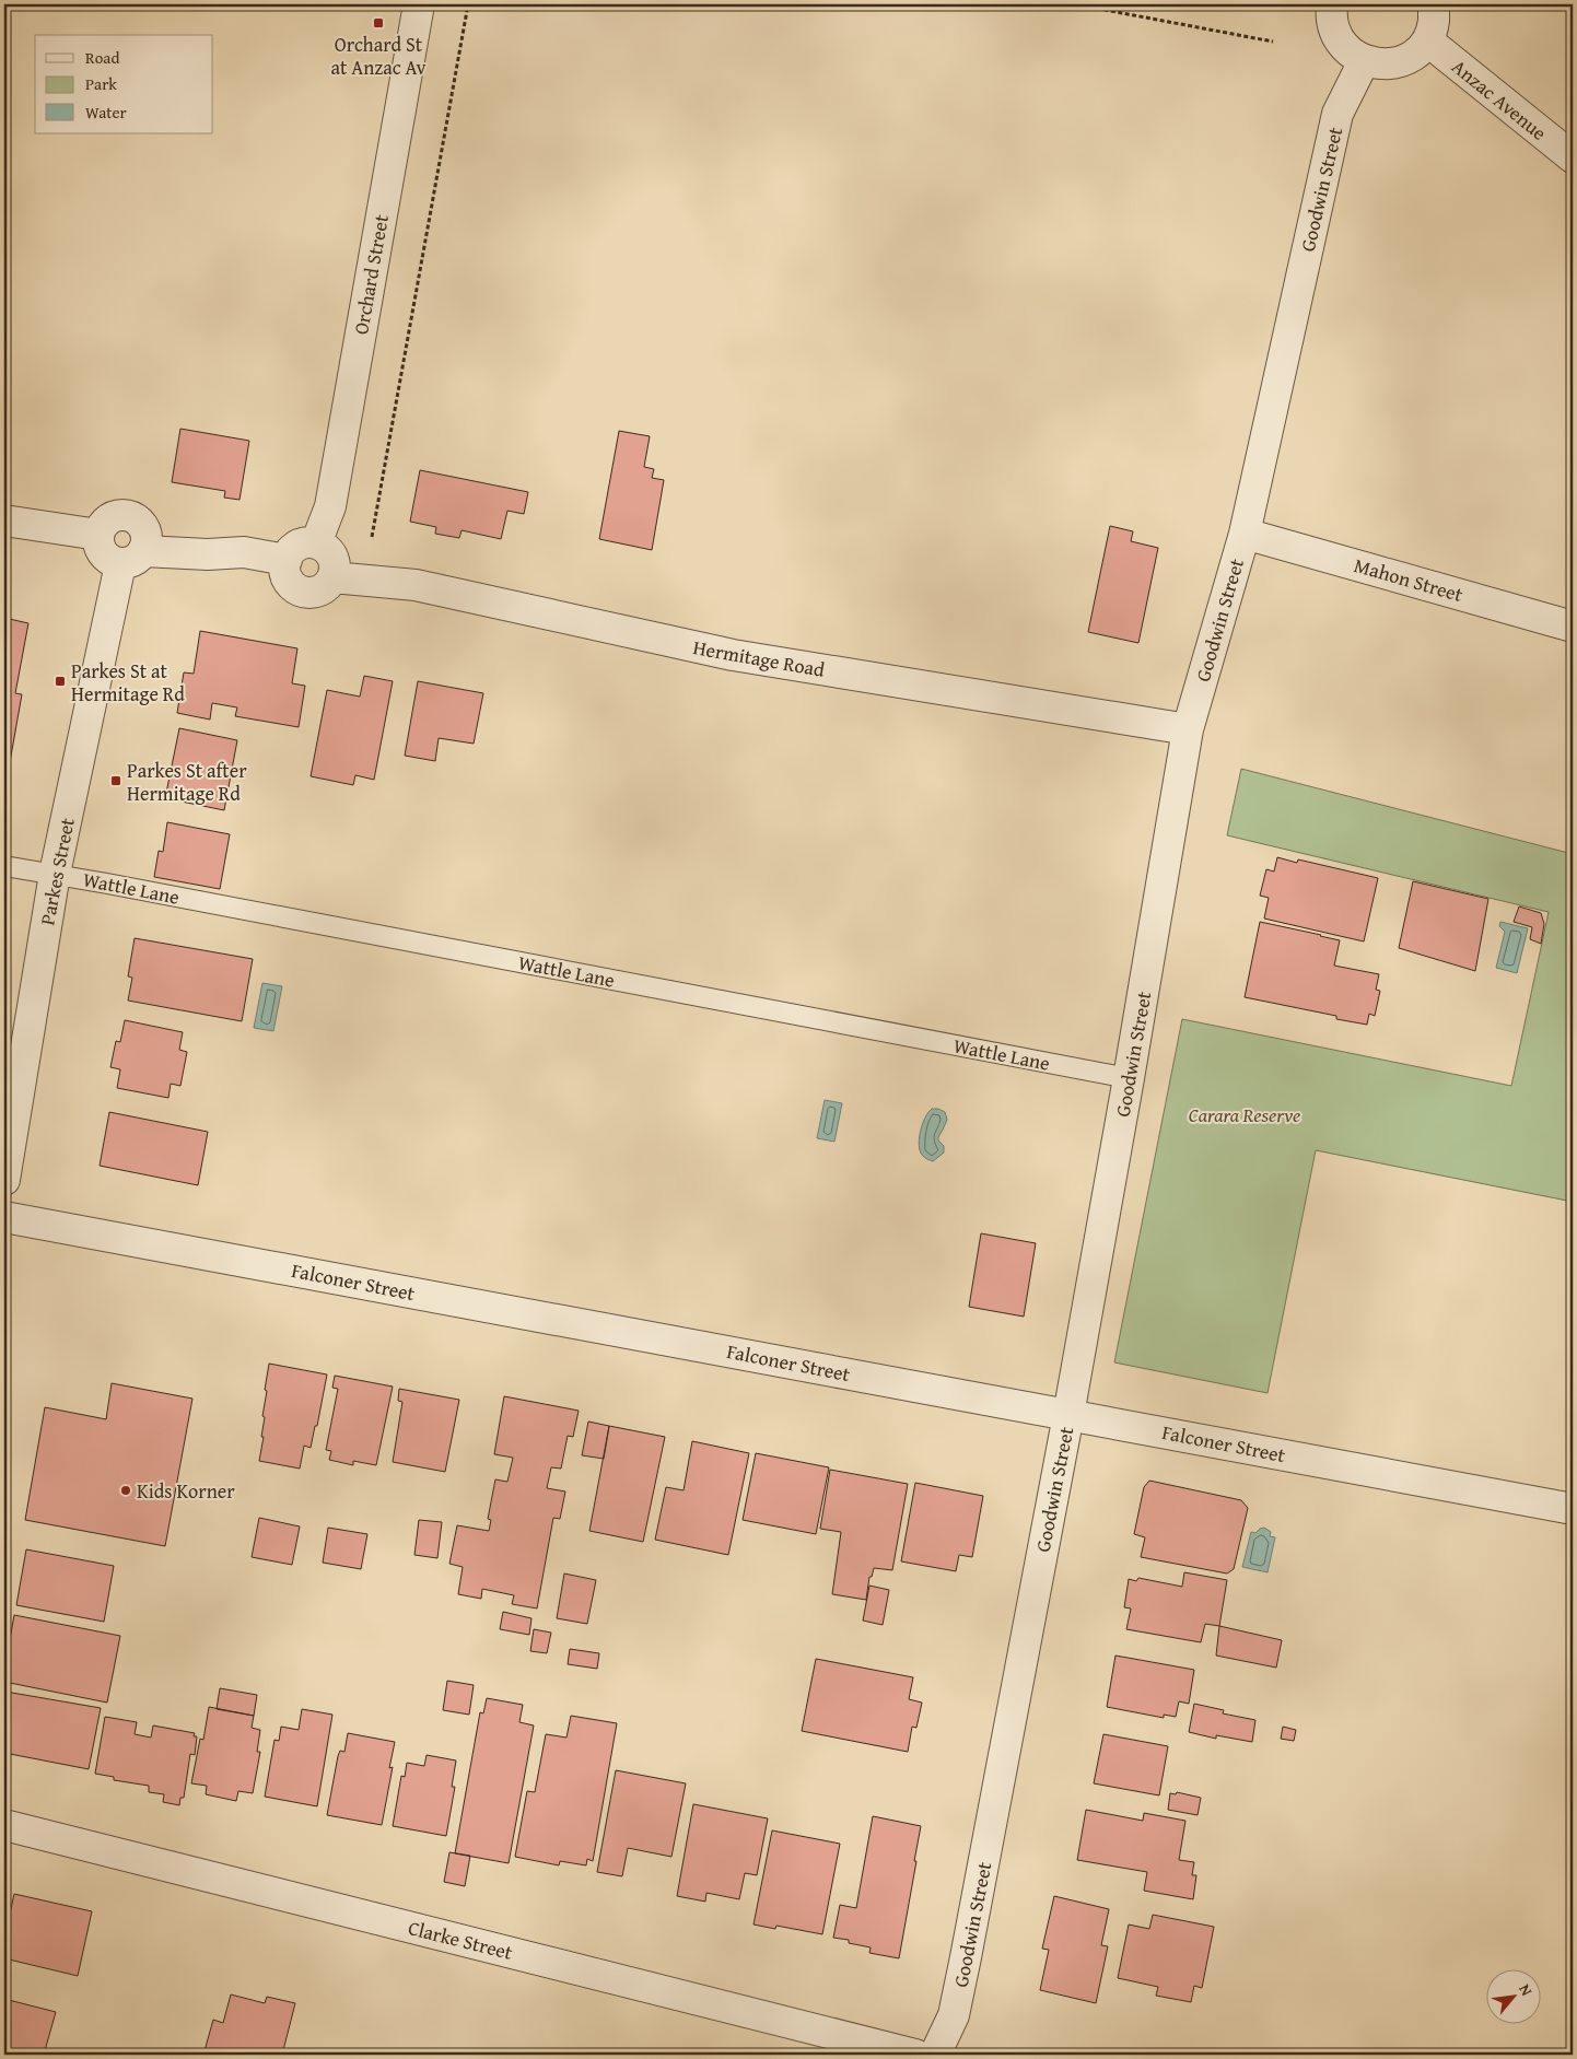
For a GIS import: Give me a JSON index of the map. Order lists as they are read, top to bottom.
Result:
{
  "streets": {
    "street": [
      "Anzac Avenue",
      "Goodwin Street",
      "Orchard Street",
      "Mahon Street",
      "Hermitage Road",
      "Parkes Street",
      "Falconer Street",
      "Clarke Street"
    ],
    "lane": ["Wattle Lane"]
  },
  "crossings": [
    ["Goodwin Street", "Mahon Street"],
    ["Goodwin Street", "Hermitage Road"],
    ["Goodwin Street", "Wattle Lane"],
    ["Goodwin Street", "Falconer Street"],
    ["Orchard Street", "Hermitage Road"],
    ["Parkes Street", "Wattle Lane"]
  ],
  "parks": ["Carara Reserve"],
  "places": {
    "transit": ["Orchard St at Anzac Av", "Parkes St at Hermitage Rd", "Parkes St after Hermitage Rd"],
    "other": ["Kids Korner"]
  },
  "legend": ["Road", "Park", "Water"],
  "north": "top right"
}
